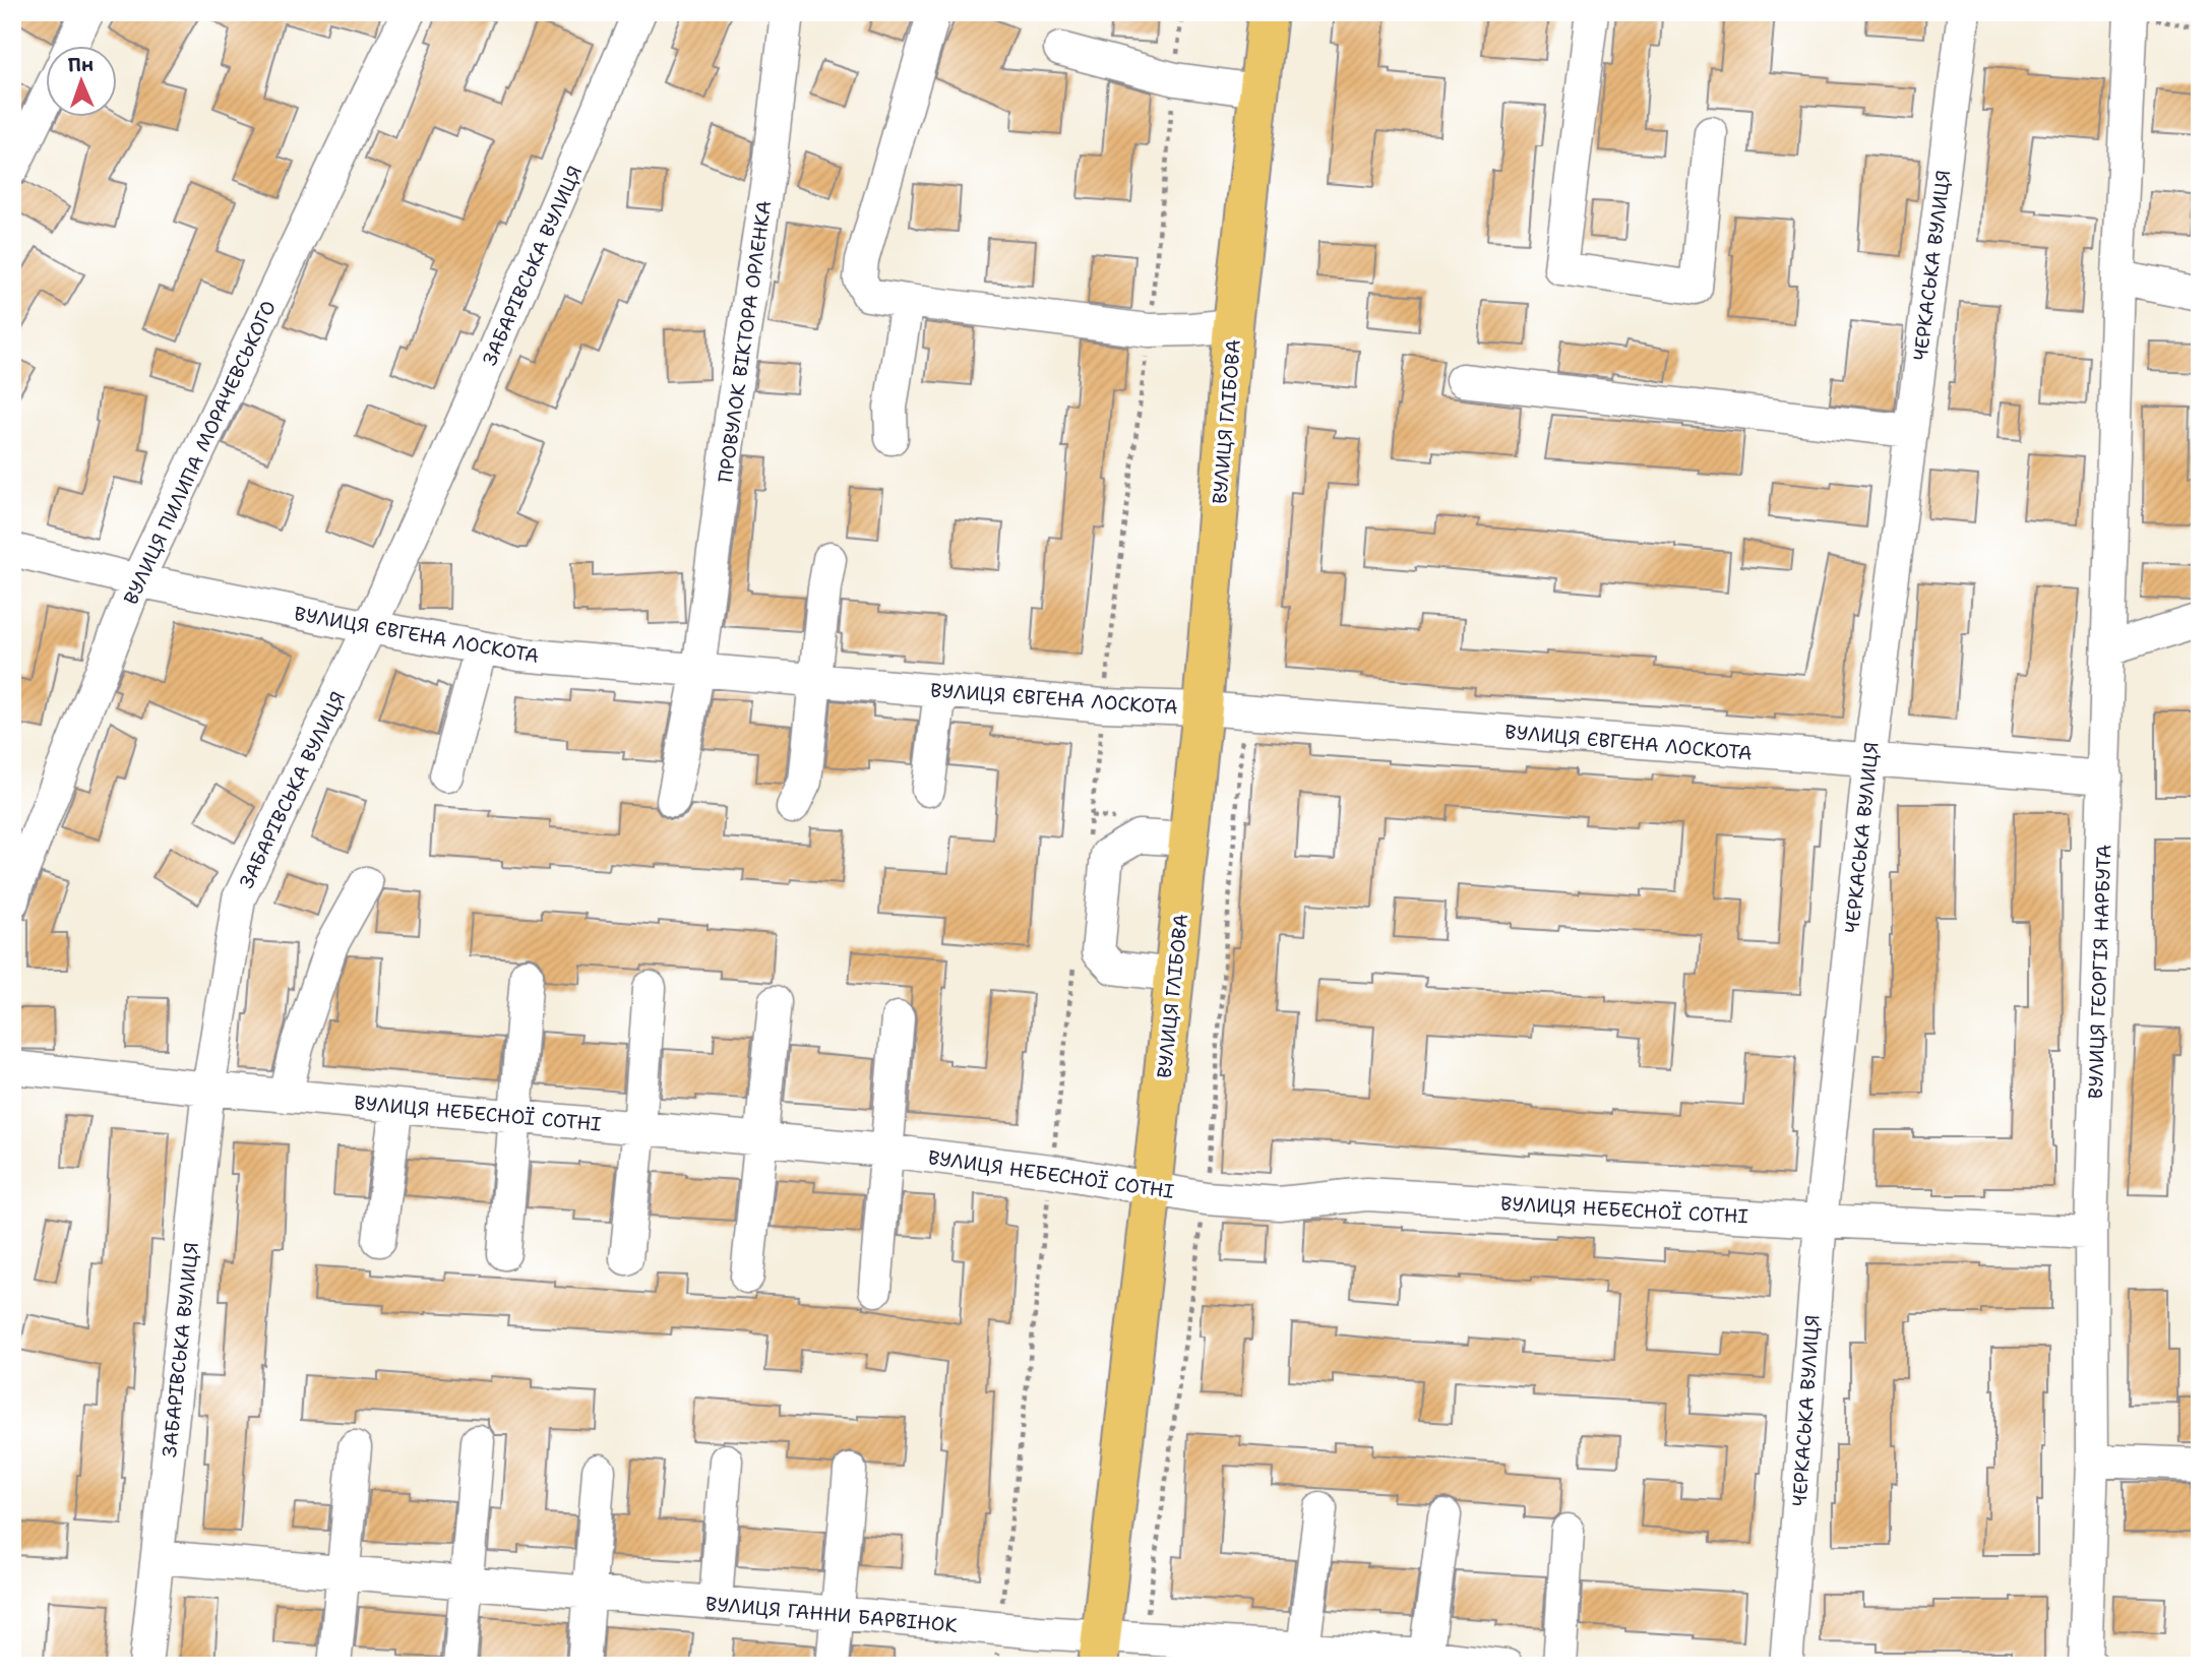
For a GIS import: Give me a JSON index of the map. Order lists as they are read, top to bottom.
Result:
{
  "streets": {
    "main road": ["ВУЛИЦЯ ГЛІБОВА"],
    "street": [
      "ЗАБАРІВСЬКА ВУЛИЦЯ",
      "ЧЕРКАСЬКА ВУЛИЦЯ",
      "ПРОВУЛОК ВІКТОРА ОРЛЕНКА",
      "ВУЛИЦЯ ПИЛИПА МОРАЧЕВСЬКОГО",
      "ВУЛИЦЯ ЄВГЕНА ЛОСКОТА",
      "ВУЛИЦЯ ГЕОРГІЯ НАРБУТА",
      "ВУЛИЦЯ НЕБЕСНОЇ СОТНІ",
      "ВУЛИЦЯ ГАННИ БАРВІНОК"
    ]
  },
  "crossings": [
    ["ЗАБАРІВСЬКА ВУЛИЦЯ", "ВУЛИЦЯ ЄВГЕНА ЛОСКОТА"],
    ["ЗАБАРІВСЬКА ВУЛИЦЯ", "ВУЛИЦЯ НЕБЕСНОЇ СОТНІ"],
    ["ЗАБАРІВСЬКА ВУЛИЦЯ", "ВУЛИЦЯ ГАННИ БАРВІНОК"],
    ["ЧЕРКАСЬКА ВУЛИЦЯ", "ВУЛИЦЯ ЄВГЕНА ЛОСКОТА"],
    ["ЧЕРКАСЬКА ВУЛИЦЯ", "ВУЛИЦЯ НЕБЕСНОЇ СОТНІ"],
    ["ПРОВУЛОК ВІКТОРА ОРЛЕНКА", "ВУЛИЦЯ ЄВГЕНА ЛОСКОТА"],
    ["ВУЛИЦЯ ГЛІБОВА", "ВУЛИЦЯ ЄВГЕНА ЛОСКОТА"],
    ["ВУЛИЦЯ ГЛІБОВА", "ВУЛИЦЯ НЕБЕСНОЇ СОТНІ"],
    ["ВУЛИЦЯ ГЛІБОВА", "ВУЛИЦЯ ГАННИ БАРВІНОК"],
    ["ВУЛИЦЯ ПИЛИПА МОРАЧЕВСЬКОГО", "ВУЛИЦЯ ЄВГЕНА ЛОСКОТА"],
    ["ВУЛИЦЯ ЄВГЕНА ЛОСКОТА", "ВУЛИЦЯ ГЕОРГІЯ НАРБУТА"],
    ["ВУЛИЦЯ ГЕОРГІЯ НАРБУТА", "ВУЛИЦЯ НЕБЕСНОЇ СОТНІ"]
  ],
  "north": "top"
}
